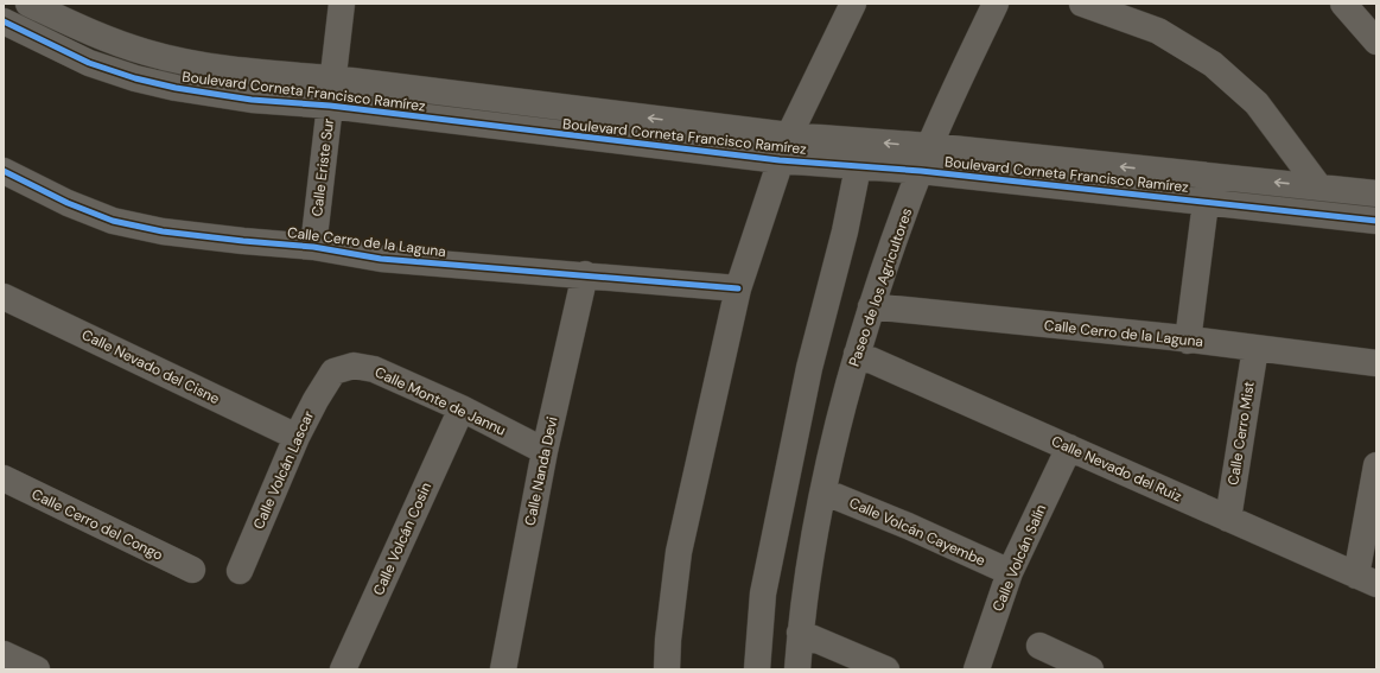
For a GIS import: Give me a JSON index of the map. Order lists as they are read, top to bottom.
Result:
{
  "streets": {
    "street": [
      "Boulevard Corneta Francisco Ramírez",
      "Calle Eriste Sur",
      "Calle Cerro de la Laguna",
      "Paseo de los Agricultores",
      "Calle Nevado del Cisne",
      "Calle Monte de Jannu",
      "Calle Cerro Mist",
      "Calle Nevado del Ruiz",
      "Calle Volcán Lascar",
      "Calle Nanda Devi",
      "Calle Cerro del Congo",
      "Calle Volcán Cayembe",
      "Calle Volcán Cosin",
      "Calle Volcán Salín"
    ]
  },
  "crossings": [
    ["Boulevard Corneta Francisco Ramírez", "Calle Eriste Sur"],
    ["Boulevard Corneta Francisco Ramírez", "Paseo de los Agricultores"],
    ["Calle Eriste Sur", "Calle Cerro de la Laguna"],
    ["Calle Cerro de la Laguna", "Paseo de los Agricultores"],
    ["Calle Cerro de la Laguna", "Calle Cerro Mist"],
    ["Calle Cerro de la Laguna", "Calle Nanda Devi"],
    ["Paseo de los Agricultores", "Calle Nevado del Ruiz"],
    ["Paseo de los Agricultores", "Calle Volcán Cayembe"],
    ["Calle Nevado del Cisne", "Calle Volcán Lascar"],
    ["Calle Monte de Jannu", "Calle Volcán Lascar"],
    ["Calle Monte de Jannu", "Calle Nanda Devi"],
    ["Calle Monte de Jannu", "Calle Volcán Cosin"],
    ["Calle Cerro Mist", "Calle Nevado del Ruiz"],
    ["Calle Nevado del Ruiz", "Calle Volcán Salín"],
    ["Calle Volcán Cayembe", "Calle Volcán Salín"]
  ]
}
